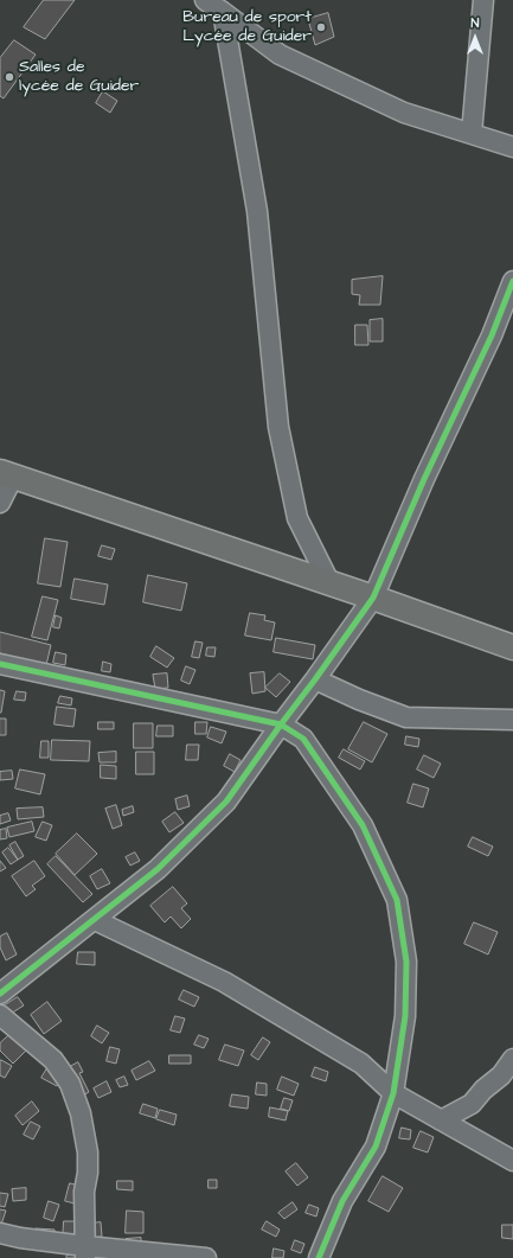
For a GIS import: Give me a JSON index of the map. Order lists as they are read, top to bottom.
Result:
{
  "places": ["Bureau de sport Lycée de Guider", "Salles de lycée de Guider"],
  "north": "top"
}
